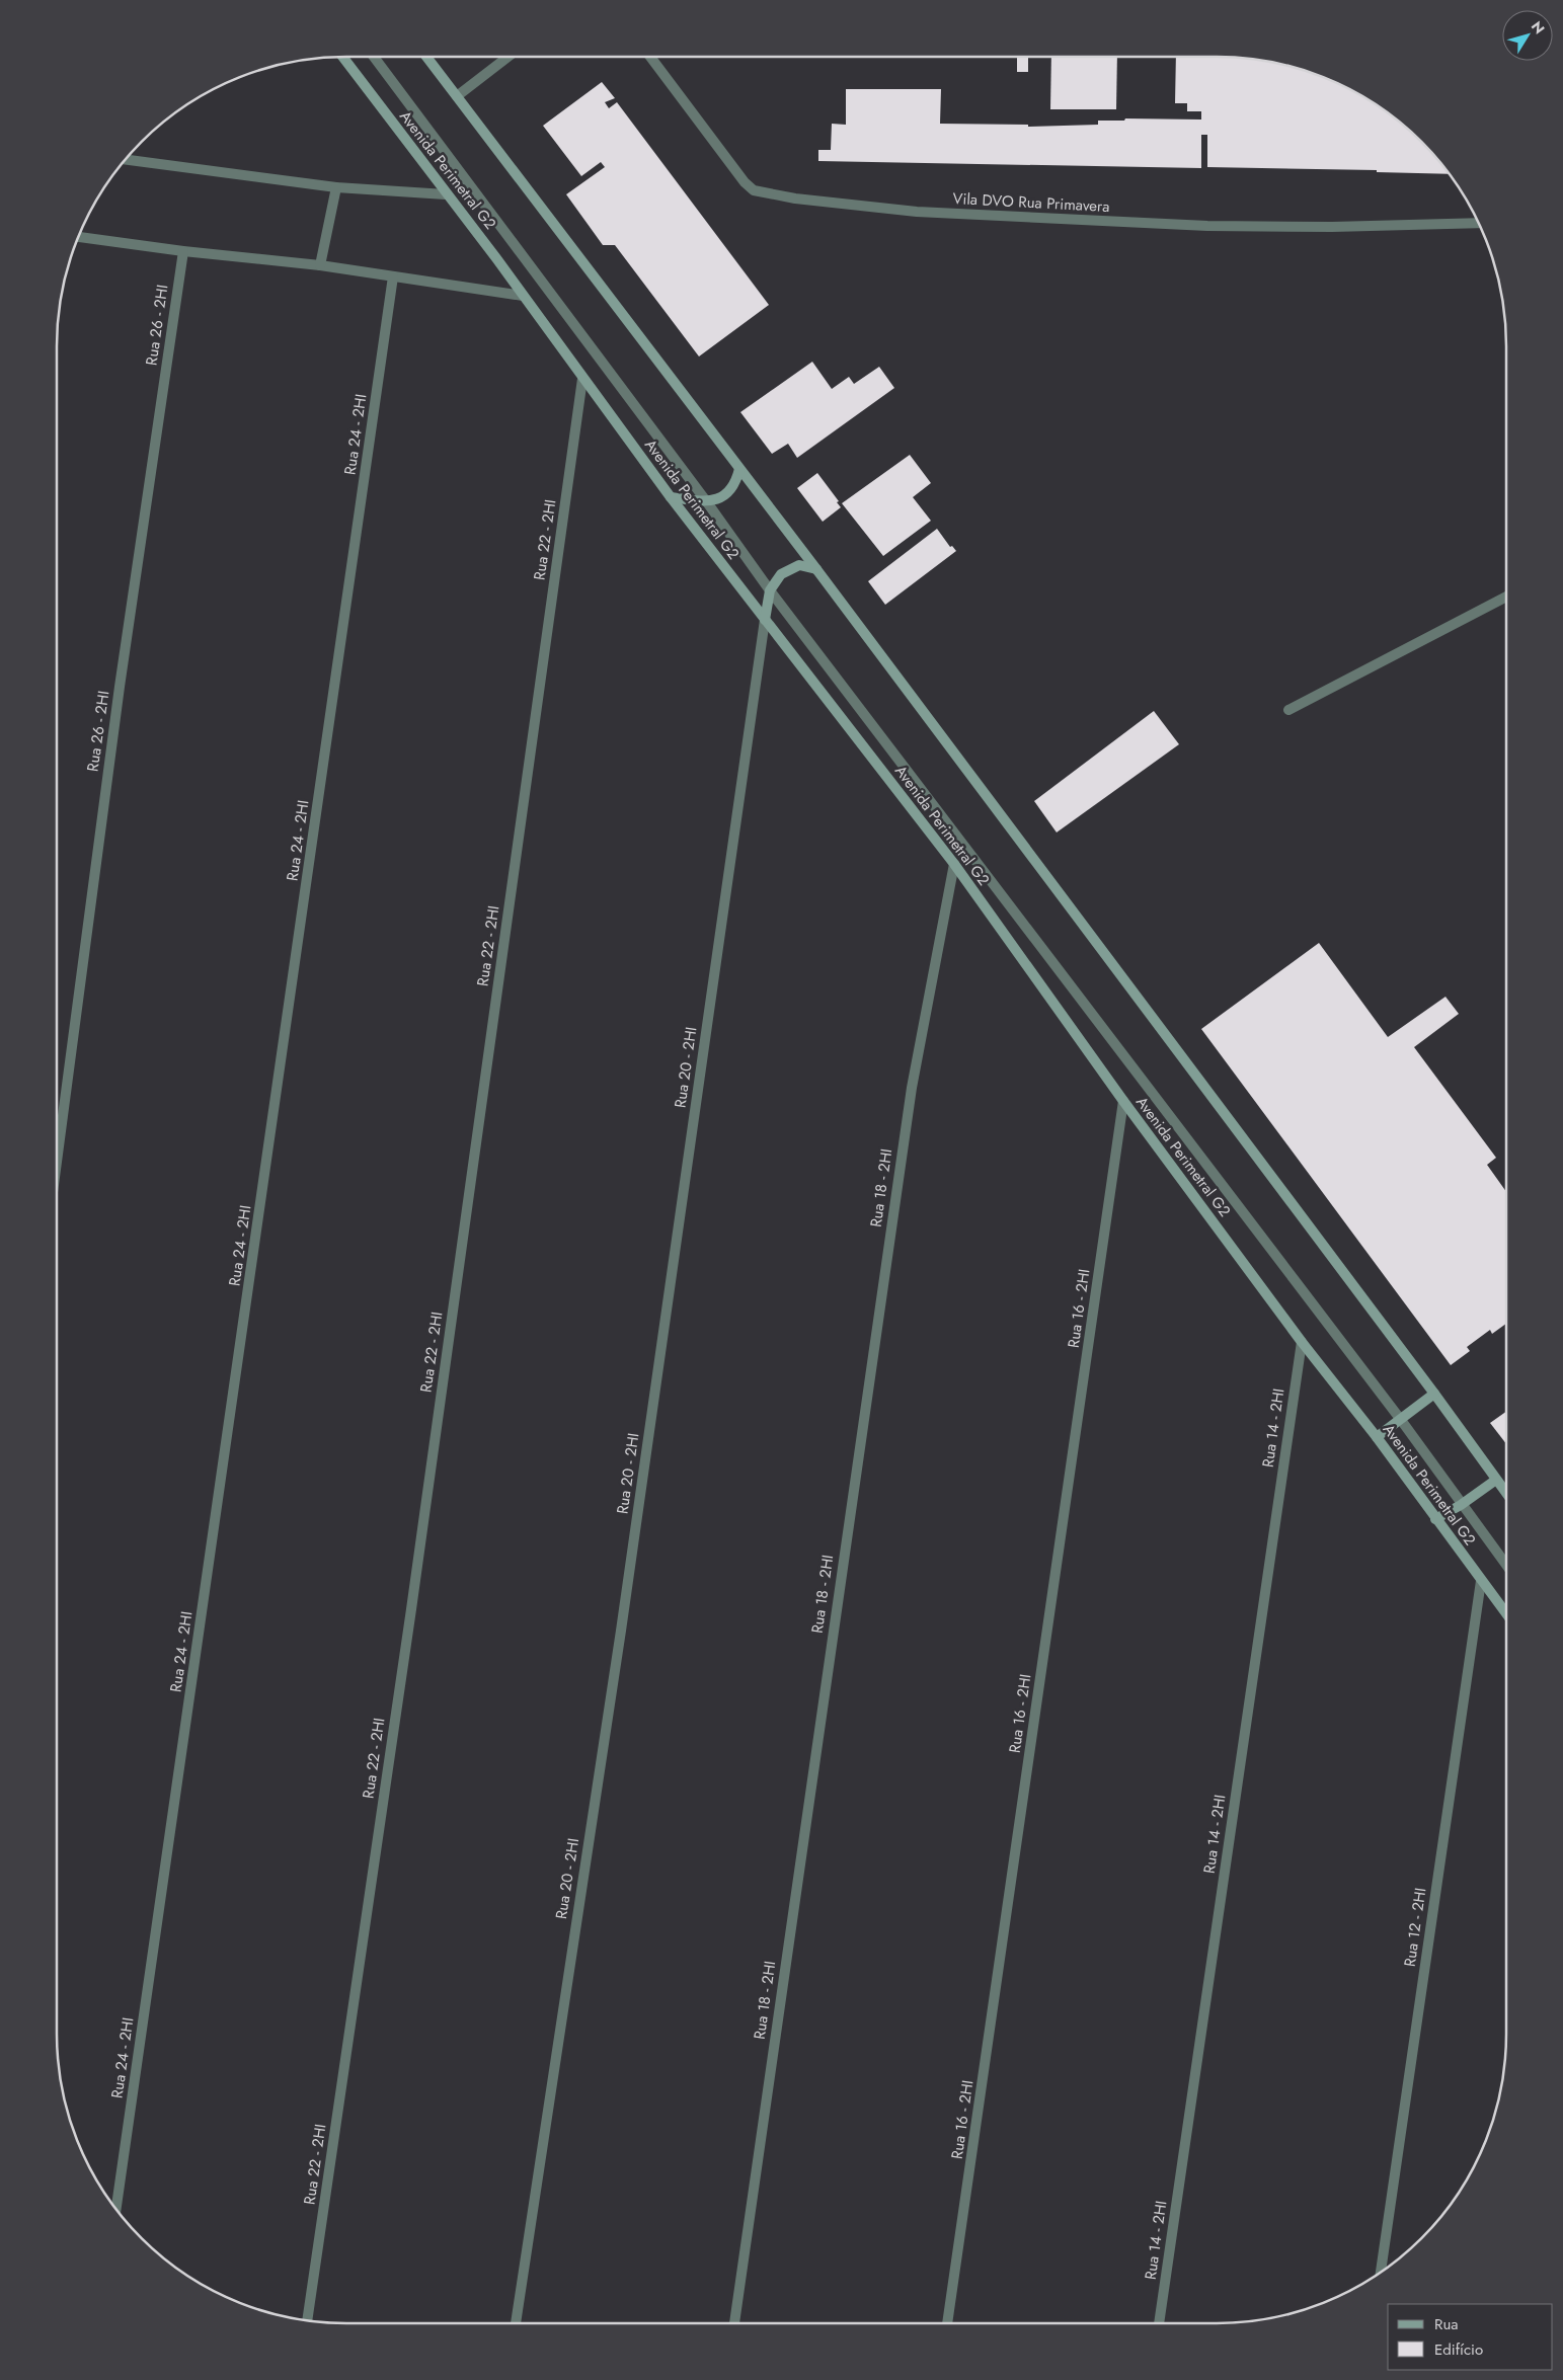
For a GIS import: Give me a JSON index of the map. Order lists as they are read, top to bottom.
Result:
{
  "streets": {
    "street": [
      "Avenida Perimetral G2",
      "Vila DVO Rua Primavera",
      "Rua 26 - 2HI",
      "Rua 24 - 2HI",
      "Rua 22 - 2HI",
      "Rua 20 - 2HI",
      "Rua 18 - 2HI",
      "Rua 16 - 2HI",
      "Rua 14 - 2HI",
      "Rua 12 - 2HI"
    ]
  },
  "crossings": [
    ["Avenida Perimetral G2", "Rua 22 - 2HI"],
    ["Avenida Perimetral G2", "Rua 20 - 2HI"],
    ["Avenida Perimetral G2", "Rua 18 - 2HI"],
    ["Avenida Perimetral G2", "Rua 16 - 2HI"],
    ["Avenida Perimetral G2", "Rua 14 - 2HI"],
    ["Avenida Perimetral G2", "Rua 12 - 2HI"]
  ],
  "legend": ["Rua", "Edifício"],
  "north": "top right"
}
